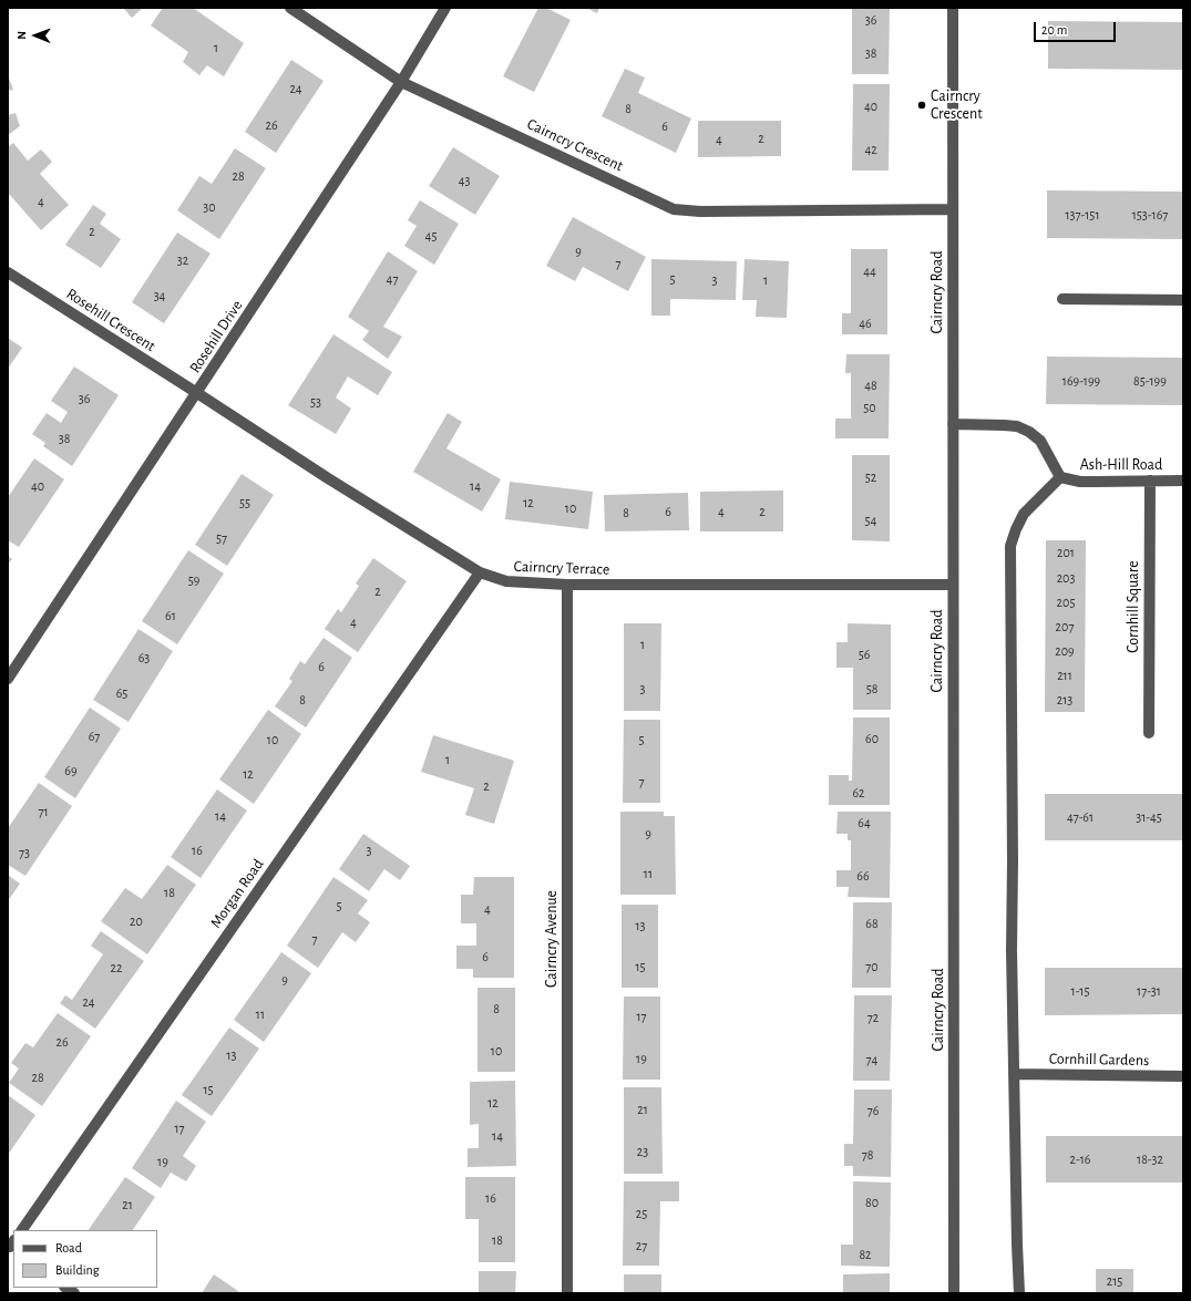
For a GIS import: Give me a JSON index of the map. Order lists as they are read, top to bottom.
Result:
{
  "streets": {
    "street": [
      "Cairncry Crescent",
      "Cairncry Road",
      "Rosehill Crescent",
      "Rosehill Drive",
      "Ash-Hill Road",
      "Cairncry Terrace",
      "Cornhill Square",
      "Morgan Road",
      "Cairncry Avenue",
      "Cornhill Gardens"
    ]
  },
  "crossings": [
    ["Cairncry Crescent", "Cairncry Road"],
    ["Cairncry Crescent", "Rosehill Drive"],
    ["Cairncry Road", "Ash-Hill Road"],
    ["Cairncry Road", "Cairncry Terrace"],
    ["Rosehill Crescent", "Rosehill Drive"],
    ["Rosehill Crescent", "Cairncry Terrace"],
    ["Rosehill Drive", "Cairncry Terrace"],
    ["Ash-Hill Road", "Cornhill Square"],
    ["Cairncry Terrace", "Morgan Road"],
    ["Cairncry Terrace", "Cairncry Avenue"]
  ],
  "places": ["Cairncry Crescent"],
  "house_numbers": [
    "36",
    "1",
    "38",
    "24",
    "40",
    "8",
    "26",
    "6",
    "2",
    "4",
    "42",
    "28",
    "43",
    "4",
    "30",
    "137-151",
    "153-167",
    "2",
    "45",
    "9",
    "32",
    "7",
    "44",
    "47",
    "5",
    "3",
    "1",
    "34",
    "46",
    "169-199",
    "85-199",
    "48",
    "36",
    "53",
    "50",
    "38",
    "52",
    "40",
    "14",
    "55",
    "12",
    "10",
    "6",
    "4",
    "2",
    "8",
    "54",
    "57",
    "201",
    "203",
    "59",
    "2",
    "205",
    "61",
    "4",
    "207",
    "1",
    "209",
    "56",
    "63",
    "6",
    "211",
    "3",
    "58",
    "65",
    "8",
    "213",
    "67",
    "60",
    "10",
    "5",
    "1",
    "69",
    "12",
    "7",
    "2",
    "62",
    "71",
    "14",
    "47-61",
    "31-45",
    "64",
    "9",
    "16",
    "3",
    "73",
    "11",
    "66",
    "18",
    "5",
    "4",
    "20",
    "68",
    "13",
    "7",
    "6",
    "15",
    "70",
    "22",
    "9",
    "1-15",
    "17-31",
    "24",
    "8",
    "11",
    "17",
    "72",
    "26",
    "10",
    "13",
    "19",
    "74",
    "28",
    "15",
    "12",
    "21",
    "76",
    "17",
    "14",
    "23",
    "78",
    "2-16",
    "18-32",
    "19",
    "16",
    "80",
    "21",
    "25",
    "18",
    "27",
    "82",
    "215"
  ],
  "legend": ["Road", "Building"],
  "scale_bar": "20 m",
  "north": "left"
}
